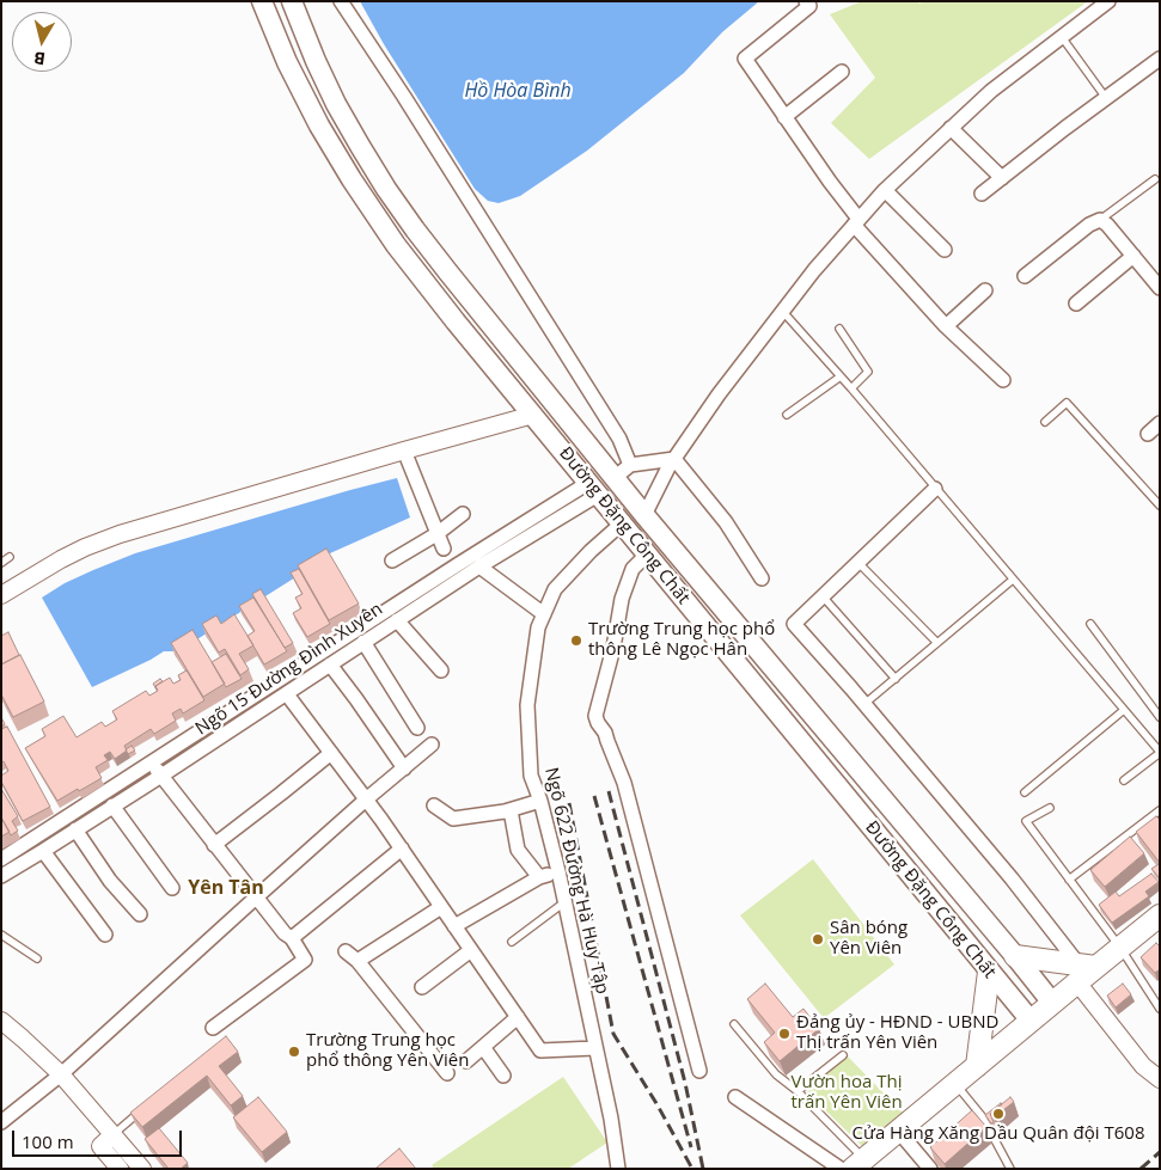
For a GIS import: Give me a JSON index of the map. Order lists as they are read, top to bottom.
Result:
{
  "streets": {
    "main road": ["Đường Đặng Công Chất"],
    "street": ["Ngõ 15 Đường Đình Xuyên", "Ngõ 622 Đường Hà Huy Tập"]
  },
  "crossings": [
    ["Đường Đặng Công Chất", "Ngõ 15 Đường Đình Xuyên"],
    ["Đường Đặng Công Chất", "Ngõ 622 Đường Hà Huy Tập"]
  ],
  "districts": ["Yên Tân"],
  "water": ["Hồ Hòa Bình"],
  "parks": ["Vườn hoa Thị trấn Yên Viên"],
  "places": [
    "Trường Trung học phổ thông Lê Ngọc Hân",
    "Sân bóng Yên Viên",
    "Đảng ủy - HĐND - UBND Thị trấn Yên Viên",
    "Trường Trung học phổ thông Yên Viên",
    "Cửa Hàng Xăng Dầu Quân đội T608"
  ],
  "scale_bar": "100 m",
  "north": "bottom"
}
